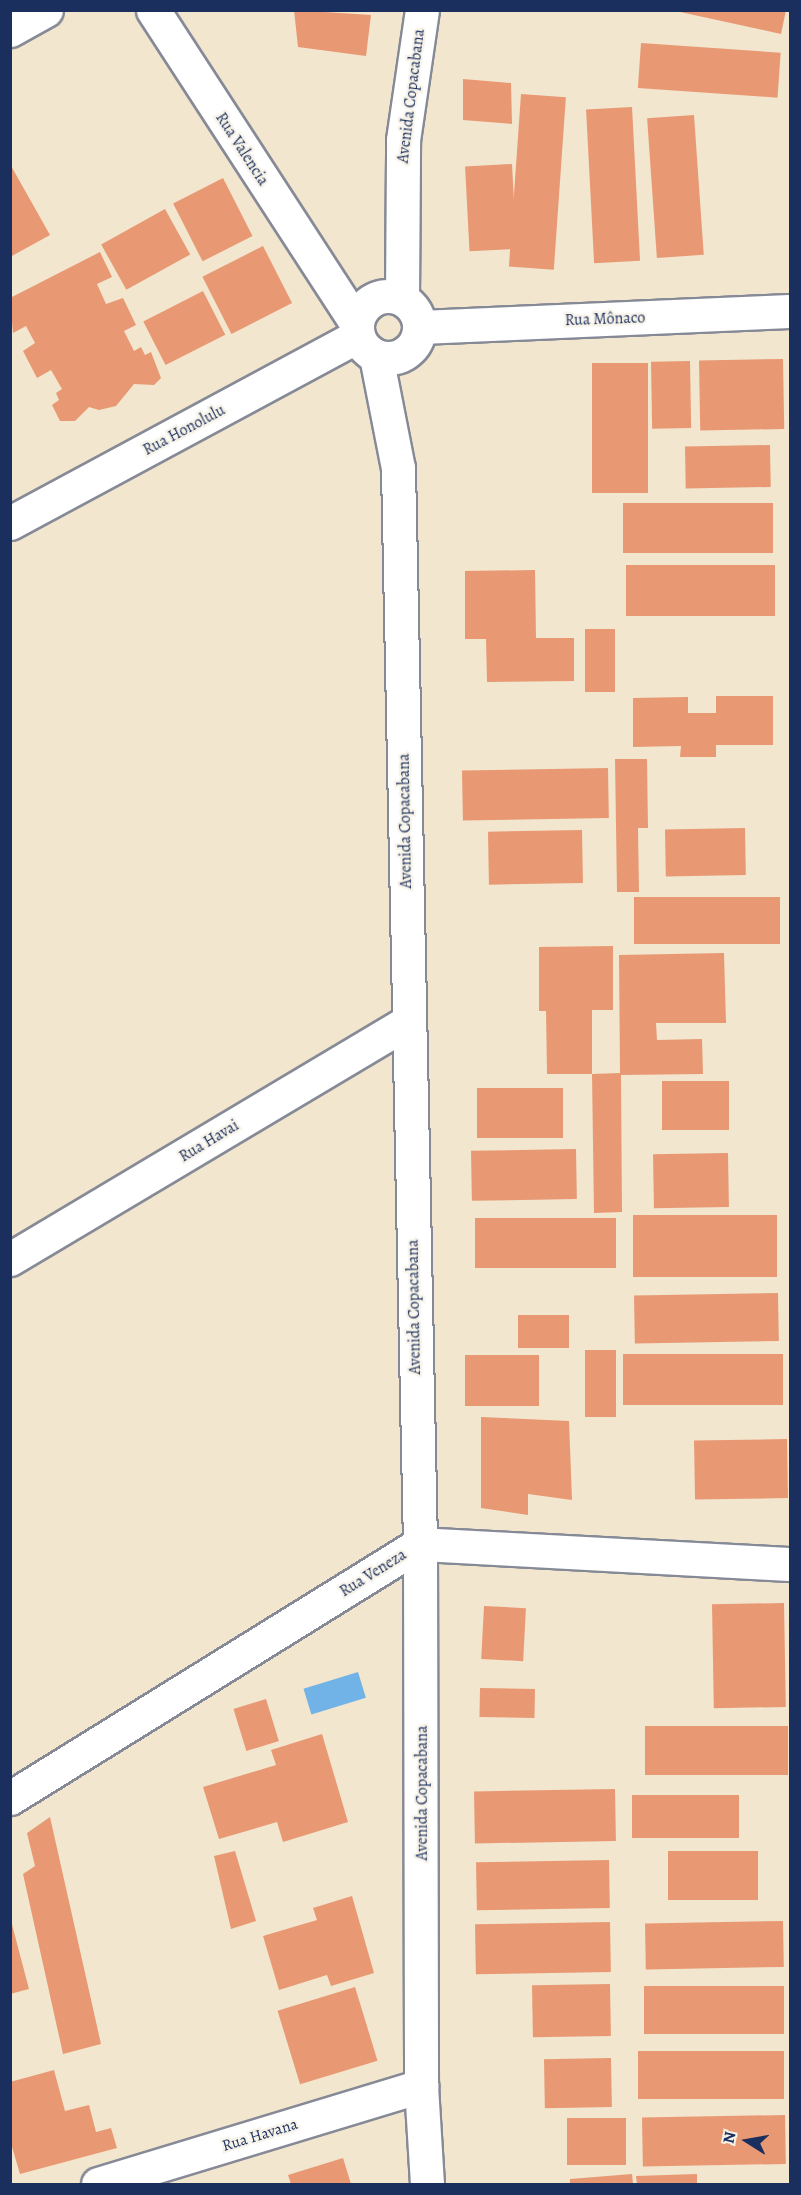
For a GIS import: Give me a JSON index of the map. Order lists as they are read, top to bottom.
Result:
{
  "streets": {
    "street": [
      "Avenida Copacabana",
      "Rua Valencia",
      "Rua Mônaco",
      "Rua Honolulu",
      "Rua Havai",
      "Rua Veneza",
      "Rua Havana"
    ]
  },
  "crossings": [
    ["Avenida Copacabana", "Rua Valencia"],
    ["Avenida Copacabana", "Rua Mônaco"],
    ["Avenida Copacabana", "Rua Honolulu"],
    ["Avenida Copacabana", "Rua Havai"],
    ["Avenida Copacabana", "Rua Veneza"],
    ["Avenida Copacabana", "Rua Havana"],
    ["Rua Valencia", "Rua Mônaco"],
    ["Rua Valencia", "Rua Honolulu"],
    ["Rua Mônaco", "Rua Honolulu"]
  ],
  "north": "left"
}
